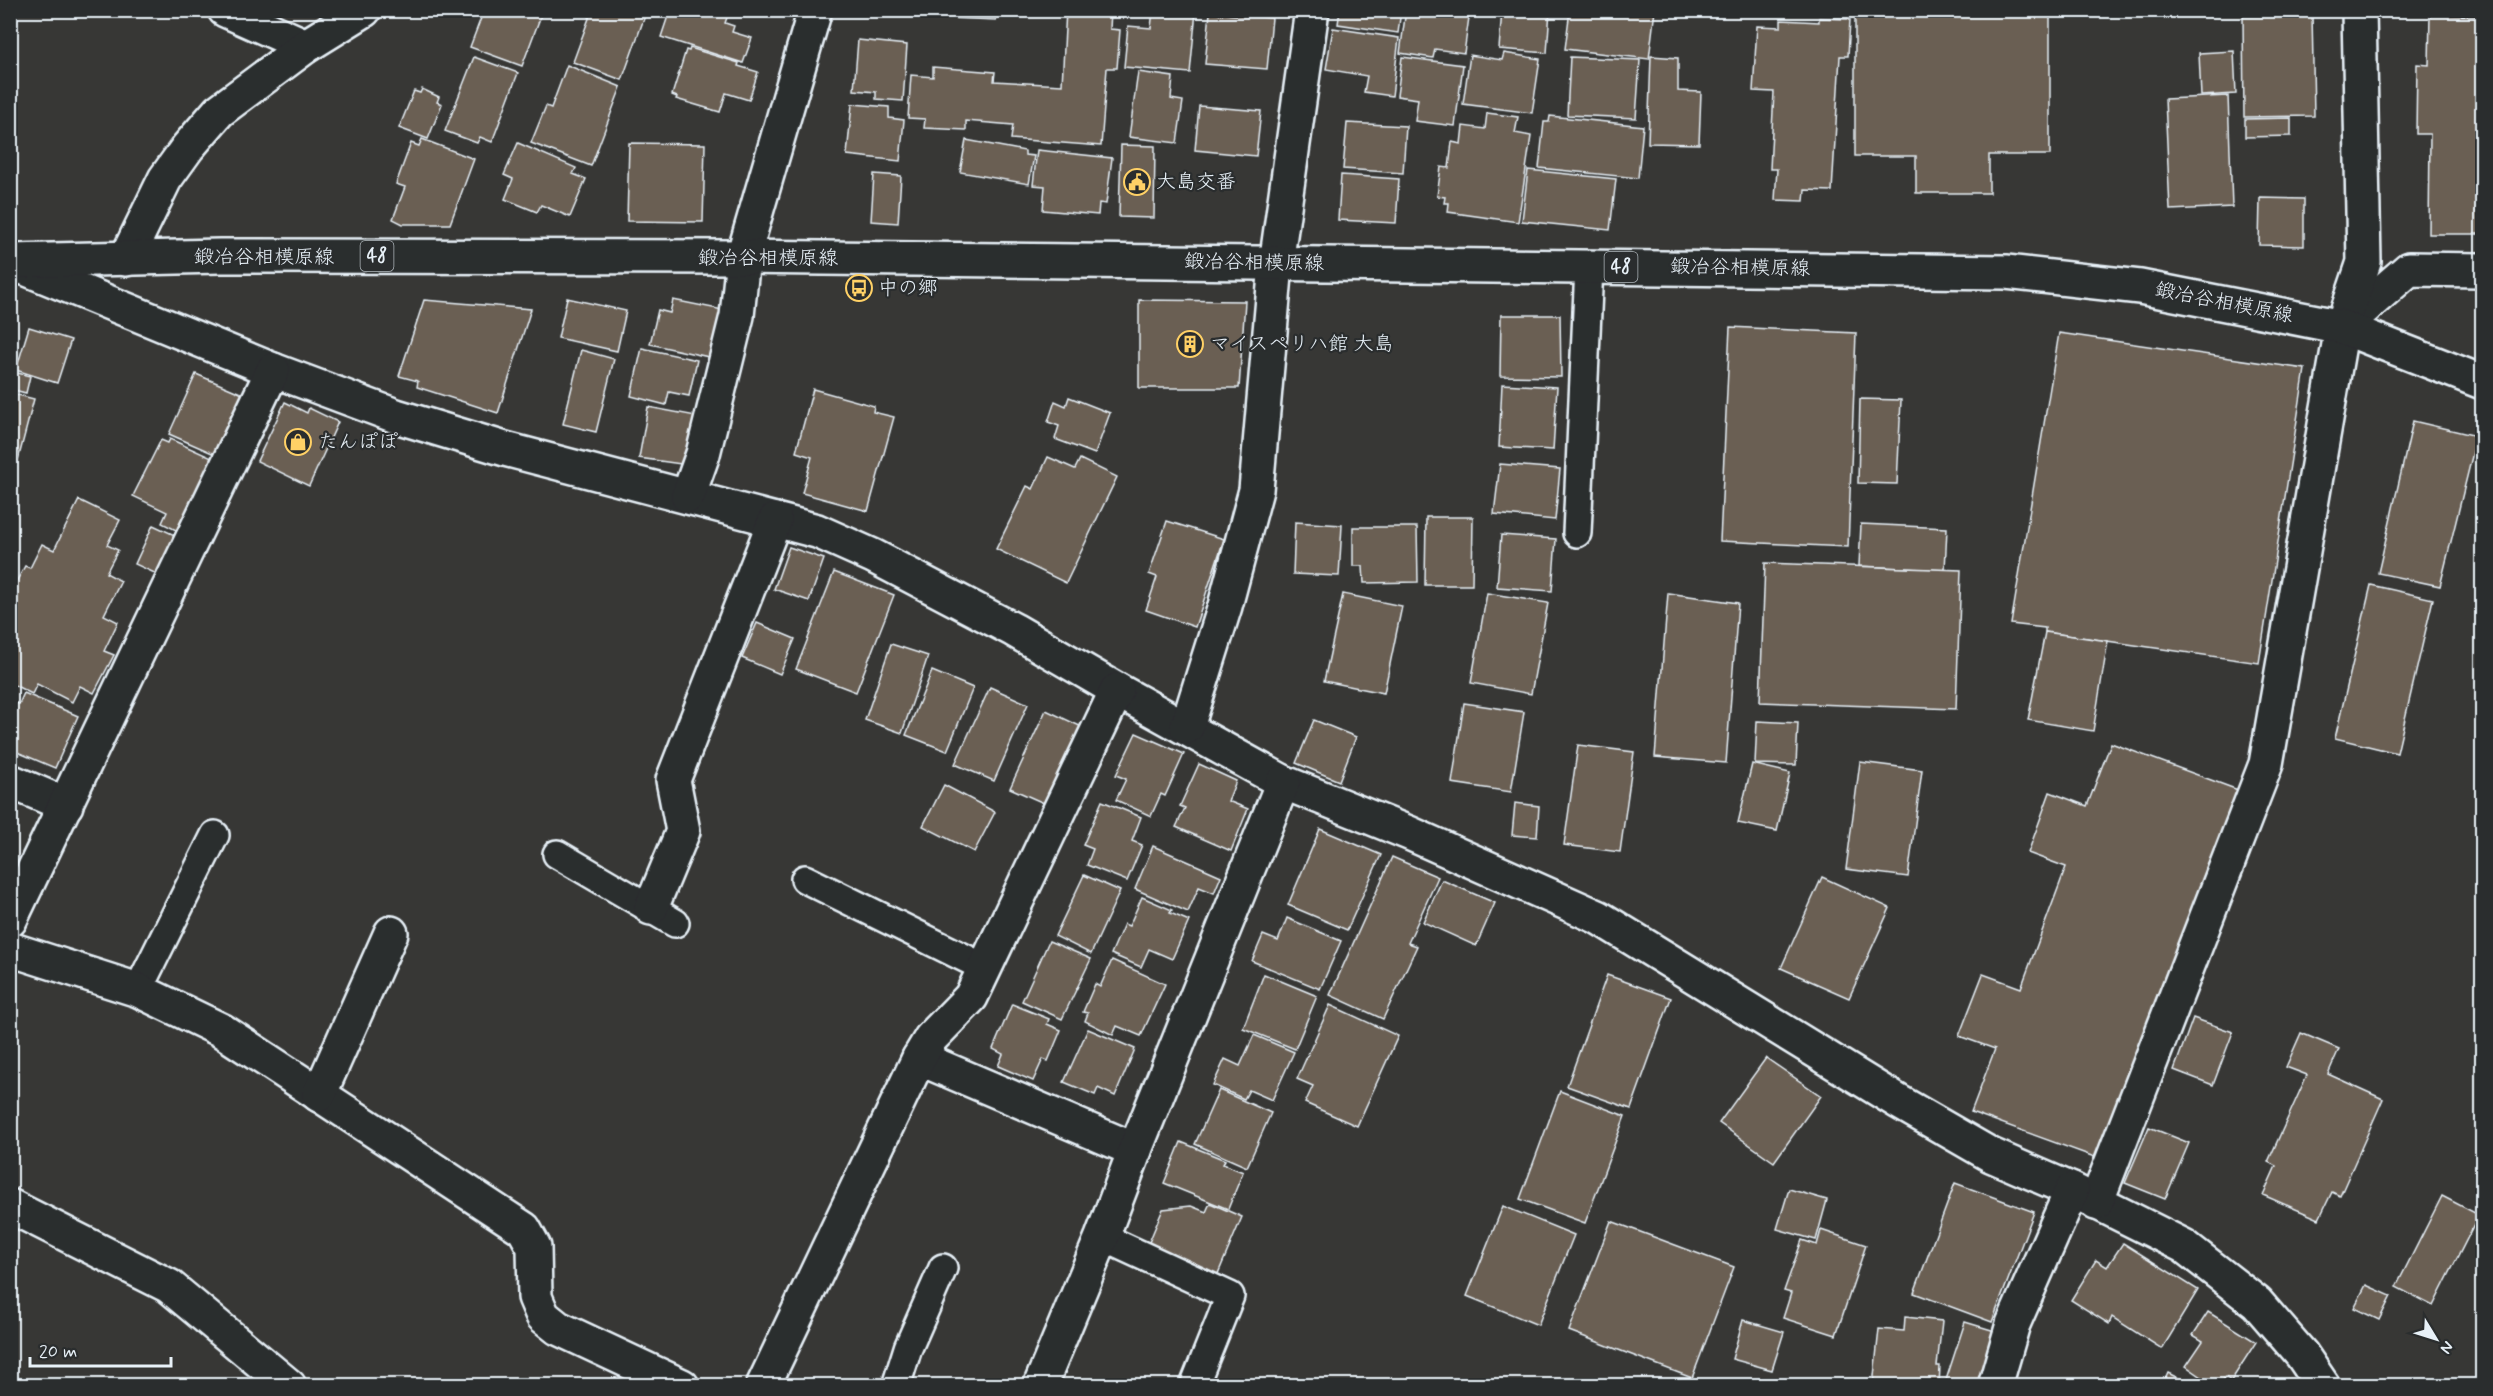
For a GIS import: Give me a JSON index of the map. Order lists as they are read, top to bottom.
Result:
{
  "streets": {
    "street": ["48", "鍛冶谷相模原線"]
  },
  "places": {
    "public building": ["大島交番"],
    "bus stop": ["中の郷"],
    "building": ["マイスペリハ館 大島"],
    "shop": ["たんぽぽ"]
  },
  "scale_bar": "20 m",
  "north": "bottom right"
}
